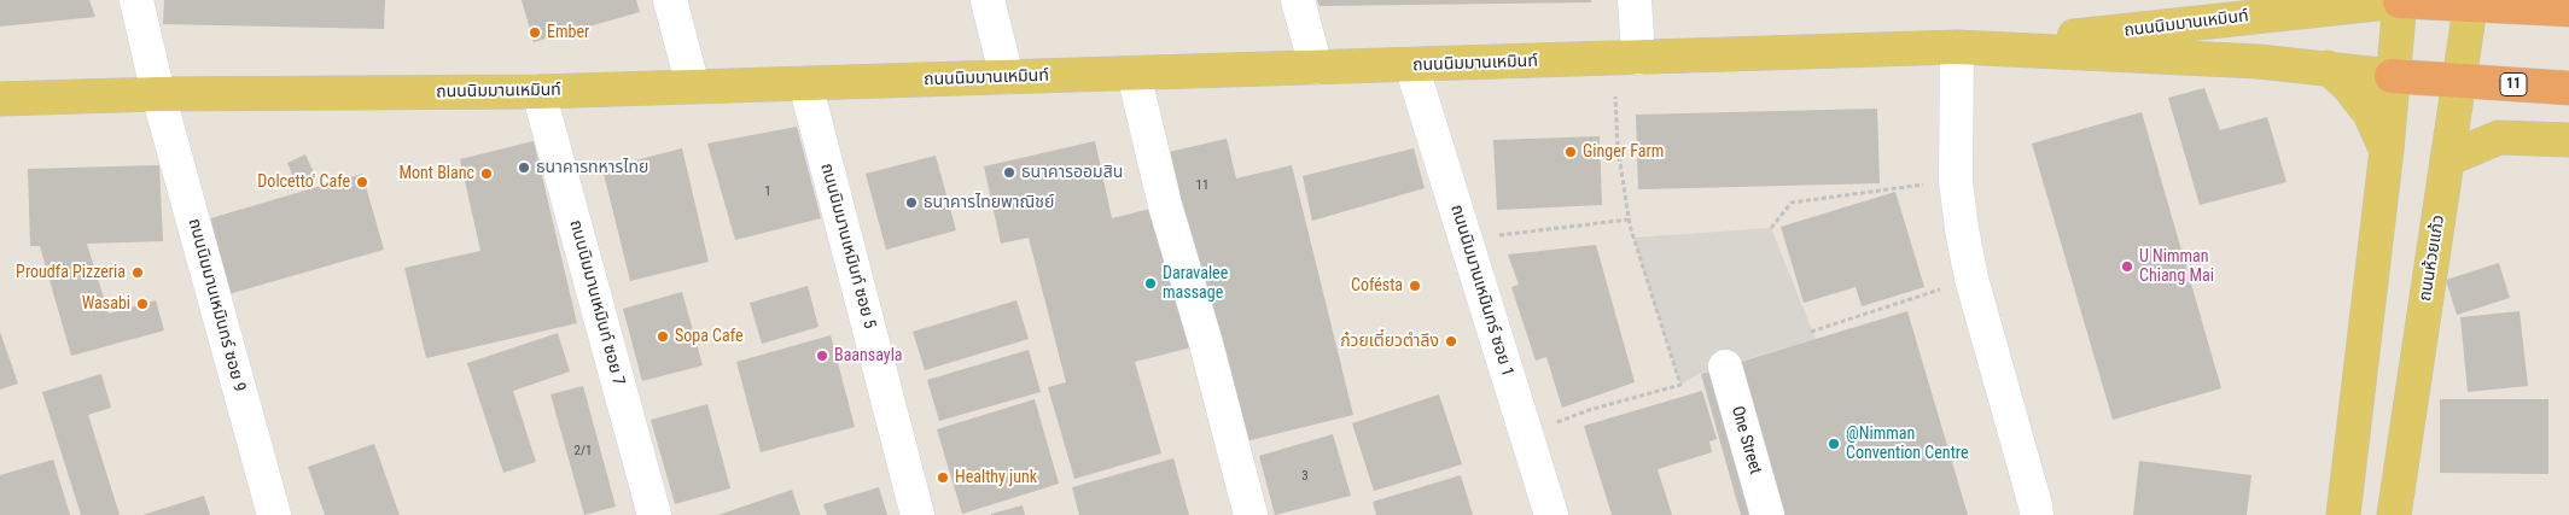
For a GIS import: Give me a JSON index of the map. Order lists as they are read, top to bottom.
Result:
{
  "streets": {
    "highway": ["11"],
    "main road": ["ถนนนิมมานเหมินท์", "ถนนห้วยแก้ว"],
    "street": [
      "ถนนนิมมานเหมินท์ ซอย 5",
      "ถนนนิมมานเหมินทร์ ซอย 1",
      "ถนนนิมมานเหมินท์ ซอย 7",
      "ถนนนิมมานเหมินทร์ ซอย 9",
      "One Street"
    ]
  },
  "crossings": [
    ["ถนนนิมมานเหมินท์", "11"],
    ["ถนนนิมมานเหมินท์", "ถนนนิมมานเหมินท์ ซอย 5"],
    ["ถนนนิมมานเหมินท์", "ถนนนิมมานเหมินทร์ ซอย 1"],
    ["ถนนนิมมานเหมินท์", "ถนนนิมมานเหมินท์ ซอย 7"],
    ["ถนนนิมมานเหมินท์", "ถนนนิมมานเหมินทร์ ซอย 9"],
    ["11", "ถนนห้วยแก้ว"]
  ],
  "places": [
    "Ember",
    "Ginger Farm",
    "ธนาคารทหารไทย",
    "ธนาคารออมสิน",
    "Mont Blanc",
    "Dolcetto' Cafe",
    "ธนาคารไทยพาณิชย์",
    "U Nimman Chiang Mai",
    "Proudfa Pizzeria",
    "Daravalee massage",
    "Cofésta",
    "Wasabi",
    "Sopa Cafe",
    "ก๋วยเตี๋ยวตำลึง",
    "Baansayla",
    "@Nimman Convention Centre",
    "Healthy junk"
  ],
  "house_numbers": [
    "11",
    "1",
    "2/1",
    "3"
  ]
}
